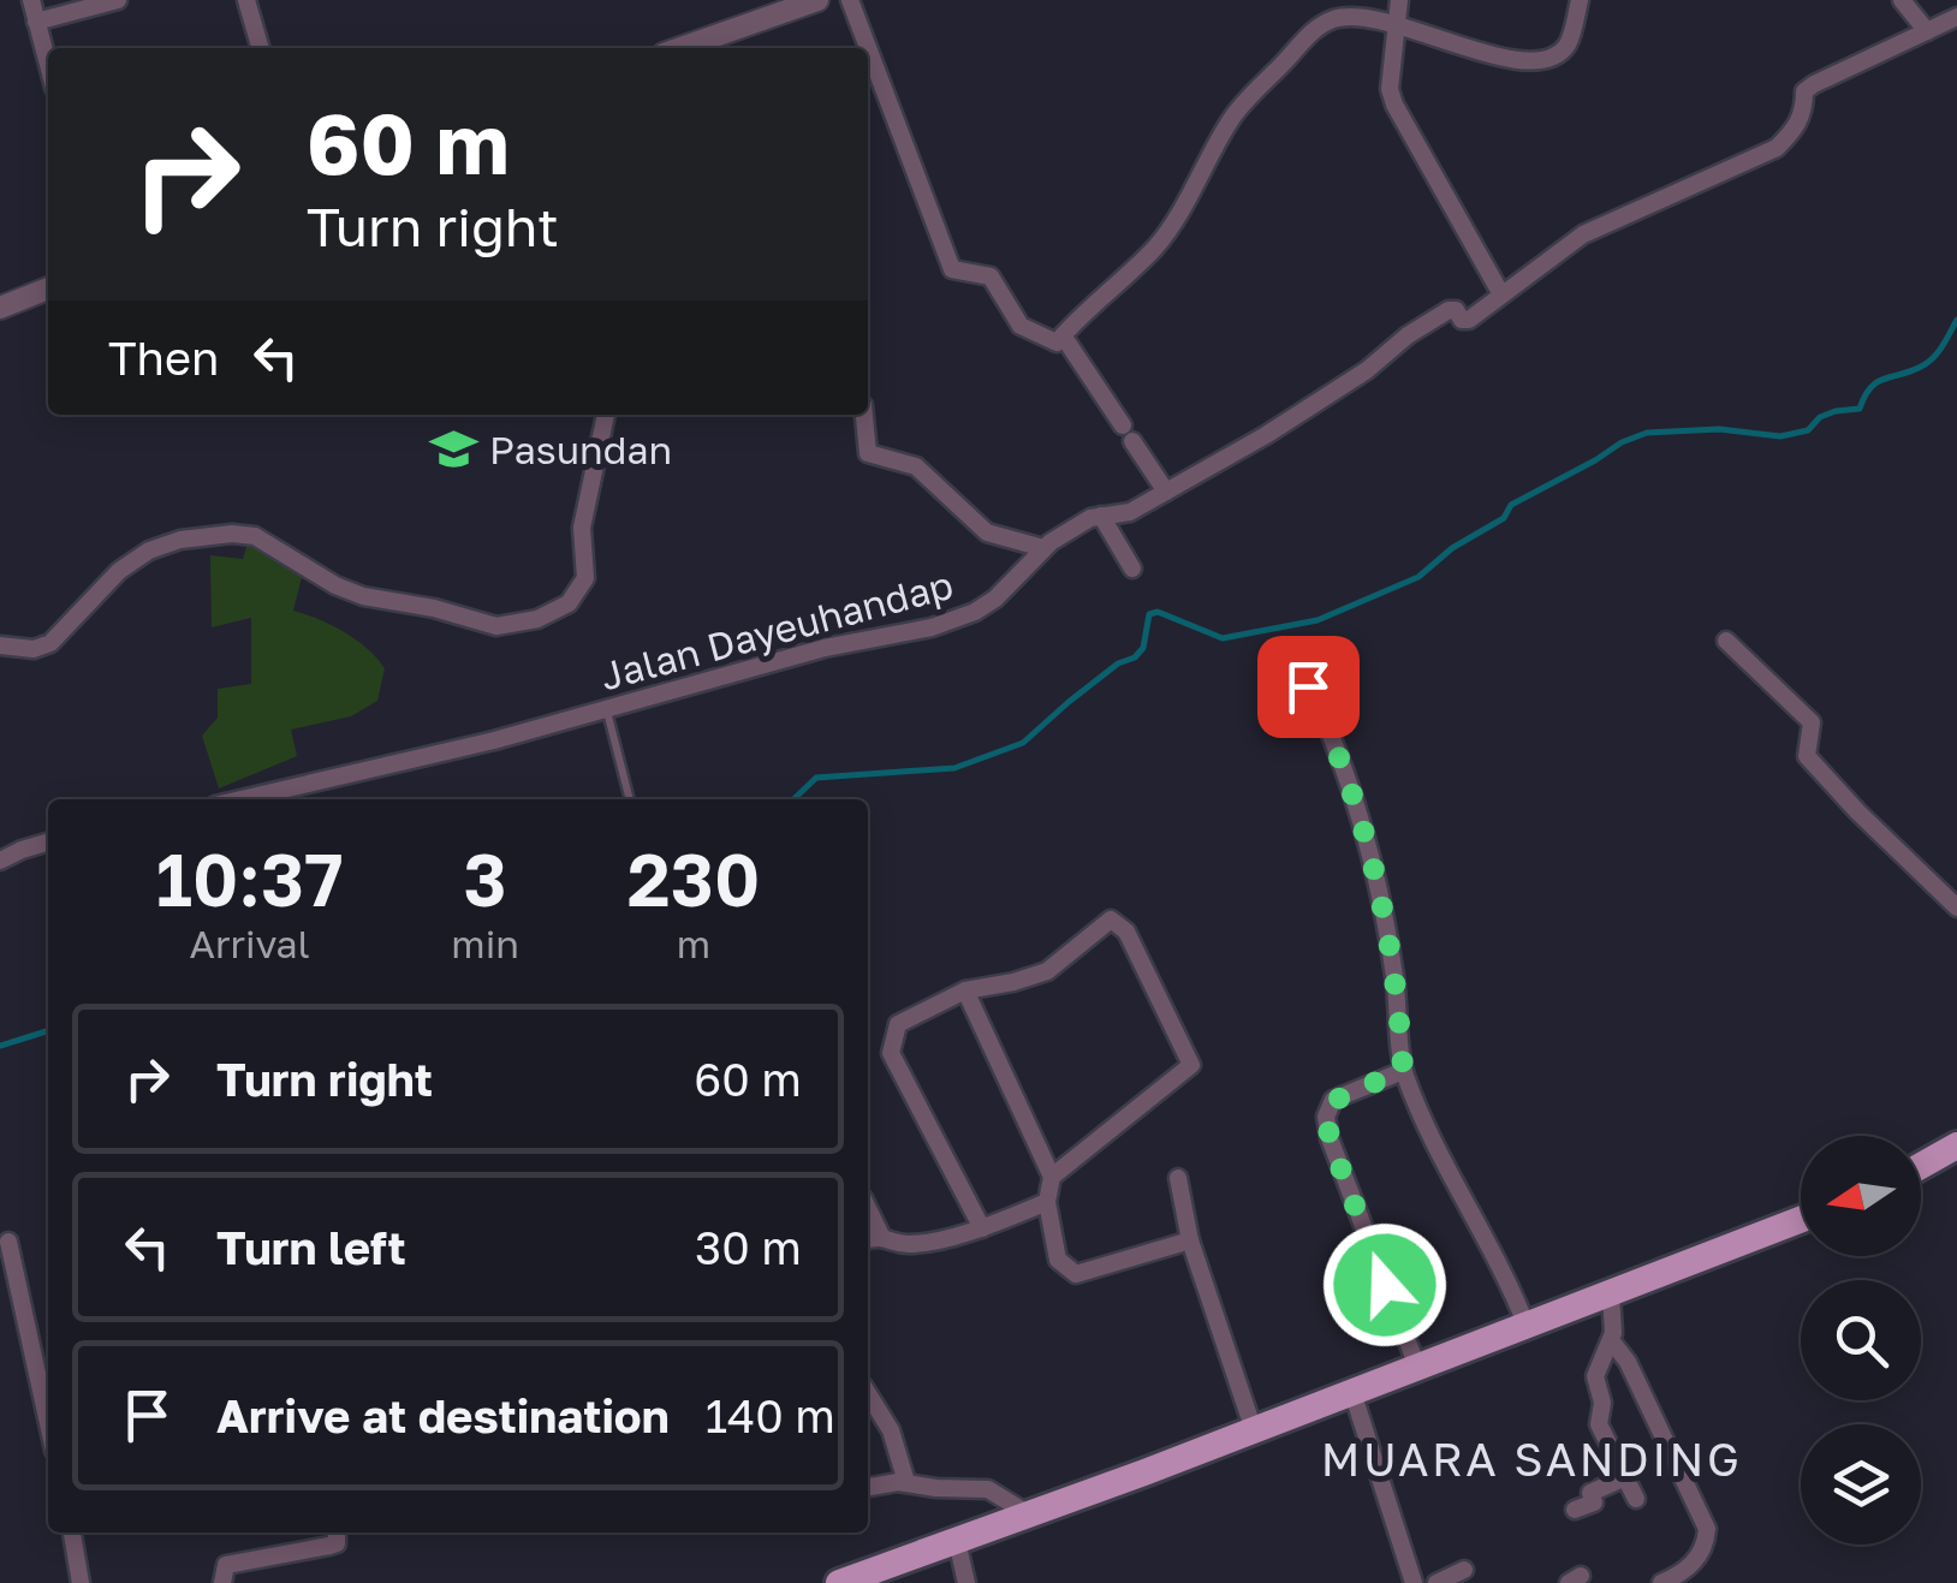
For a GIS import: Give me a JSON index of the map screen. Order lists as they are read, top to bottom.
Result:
{
  "streets": {
    "street": ["Jalan Dayeuhandap"]
  },
  "districts": ["MUARA SANDING"],
  "places": {
    "school or university": ["Pasundan"]
  },
  "north": "left",
  "page": {
    "turn": ["60 m", "Turn right"],
    "then": "Then",
    "eta": [
      "10:37",
      "Arrival",
      "3",
      "min",
      "230",
      "m"
    ],
    "list": [
      {
        "name": "Turn right",
        "value": "60 m"
      },
      {
        "name": "Turn left",
        "value": "30 m"
      },
      {
        "name": "Arrive at destination",
        "value": "140 m"
      }
    ]
  }
}
